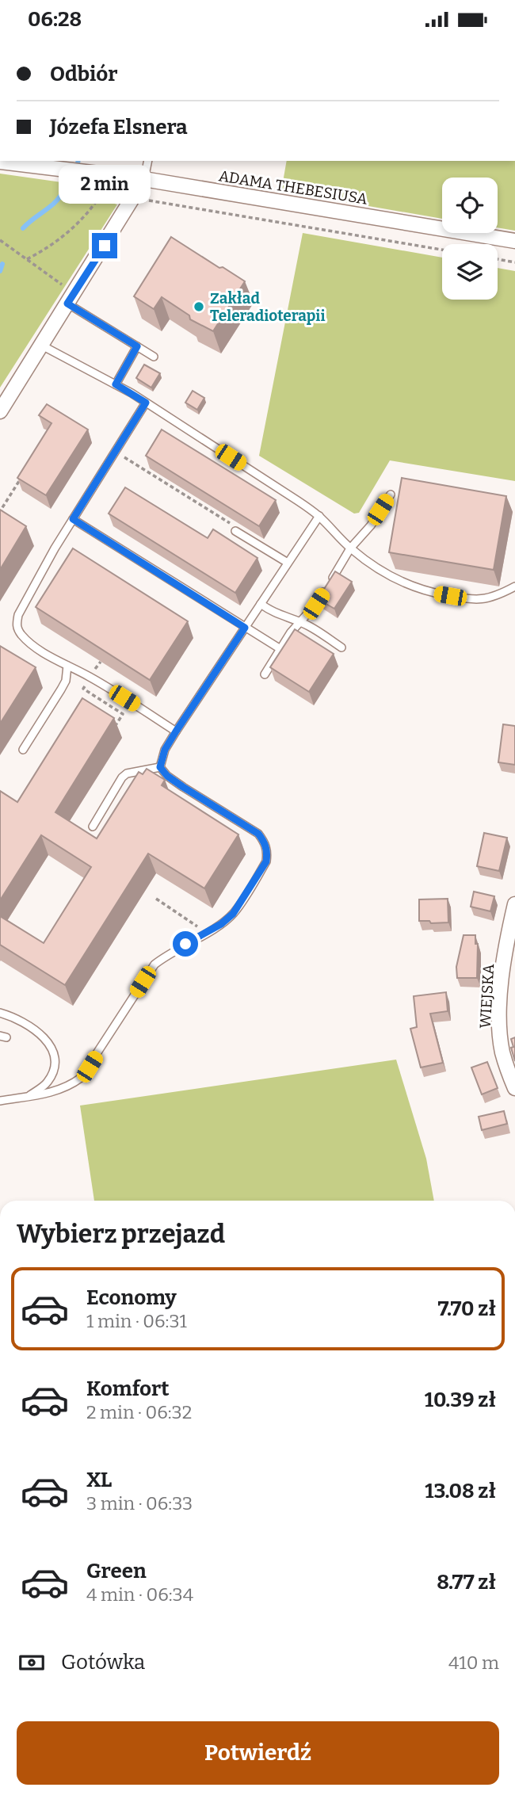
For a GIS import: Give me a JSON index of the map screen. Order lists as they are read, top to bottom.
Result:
{
  "streets": {
    "street": ["ADAMA THEBESIUSA", "WIEJSKA"]
  },
  "places": ["Zakład Teleradioterapii"],
  "page": {
    "status": "06:28",
    "banner": ["Odbiór", "Józefa Elsnera"],
    "bubble": "2 min",
    "heading": "Wybierz przejazd",
    "list": [
      {
        "name": "Economy",
        "note": "1 min · 06:31",
        "value": "7.70 zł"
      },
      {
        "name": "Komfort",
        "note": "2 min · 06:32",
        "value": "10.39 zł"
      },
      {
        "name": "XL",
        "note": "3 min · 06:33",
        "value": "13.08 zł"
      },
      {
        "name": "Green",
        "note": "4 min · 06:34",
        "value": "8.77 zł"
      }
    ],
    "pay": ["Gotówka", "410 m"],
    "buttons": "Potwierdź"
  }
}
